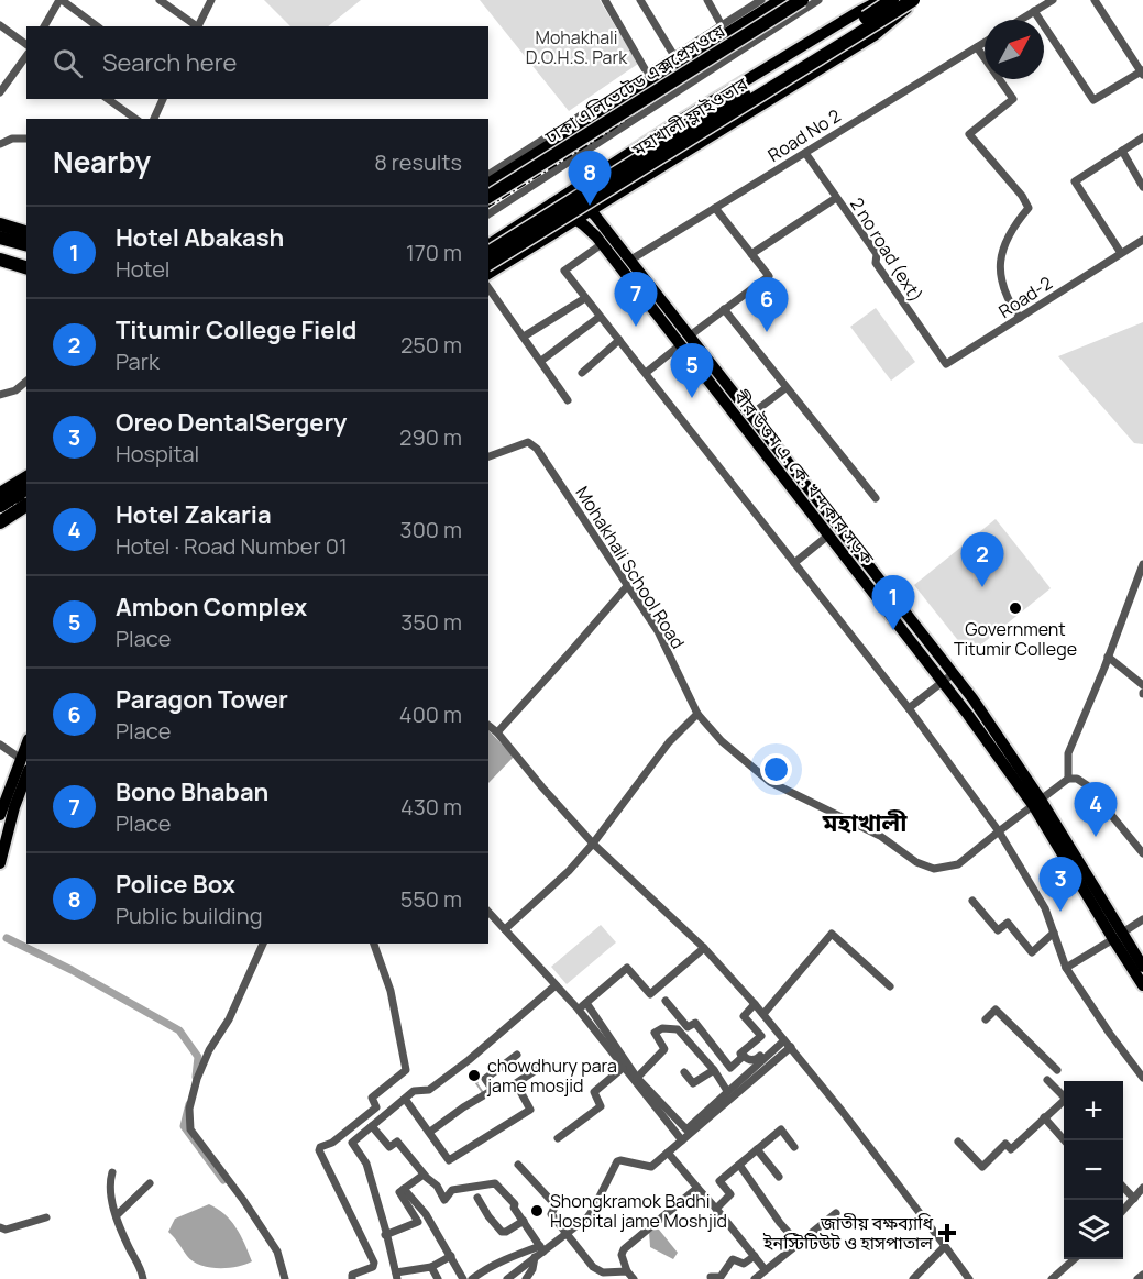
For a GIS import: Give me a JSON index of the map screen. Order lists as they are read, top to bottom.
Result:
{
  "streets": {
    "highway": ["ঢাকা এলিভেটেড এক্সপ্রেসওয়ে", "মহাখালী ফ্লাইওভার"],
    "main road": ["বীর উত্তম এ. কে. খন্দকার সড়ক"],
    "street": [
      "Road No 2",
      "2 no road (ext)",
      "Road-2",
      "Mohakhali School Road"
    ]
  },
  "crossings": [
    ["Road No 2", "2 no road (ext)"],
    ["Road No 2", "বীর উত্তম এ. কে. খন্দকার সড়ক"],
    ["2 no road (ext)", "Road-2"],
    ["বীর উত্তম এ. কে. খন্দকার সড়ক", "Mohakhali School Road"]
  ],
  "districts": ["মহাখালী"],
  "parks": ["Mohakhali D.O.H.S. Park"],
  "places": {
    "other": ["Government Titumir College", "chowdhury para jame mosjid", "Shongkramok Badhi Hospital jame Moshjid"],
    "health": ["জাতীয় বক্ষব্যাধি ইনস্টিটিউট ও হাসপাতাল"]
  },
  "north": "top right",
  "page": {
    "search": "Search here",
    "heading": ["Nearby", "8 results"],
    "pins": [
      "8",
      "7",
      "6",
      "5",
      "2",
      "1",
      "4",
      "3"
    ],
    "list": [
      {
        "mark": "1",
        "name": "Hotel Abakash",
        "note": "Hotel",
        "value": "170 m"
      },
      {
        "mark": "2",
        "name": "Titumir College Field",
        "note": "Park",
        "value": "250 m"
      },
      {
        "mark": "3",
        "name": "Oreo DentalSergery",
        "note": "Hospital",
        "value": "290 m"
      },
      {
        "mark": "4",
        "name": "Hotel Zakaria",
        "note": "Hotel · Road Number 01",
        "value": "300 m"
      },
      {
        "mark": "5",
        "name": "Ambon Complex",
        "note": "Place",
        "value": "350 m"
      },
      {
        "mark": "6",
        "name": "Paragon Tower",
        "note": "Place",
        "value": "400 m"
      },
      {
        "mark": "7",
        "name": "Bono Bhaban",
        "note": "Place",
        "value": "430 m"
      },
      {
        "mark": "8",
        "name": "Police Box",
        "note": "Public building",
        "value": "550 m"
      }
    ],
    "map_buttons": ["+", "−"]
  }
}
